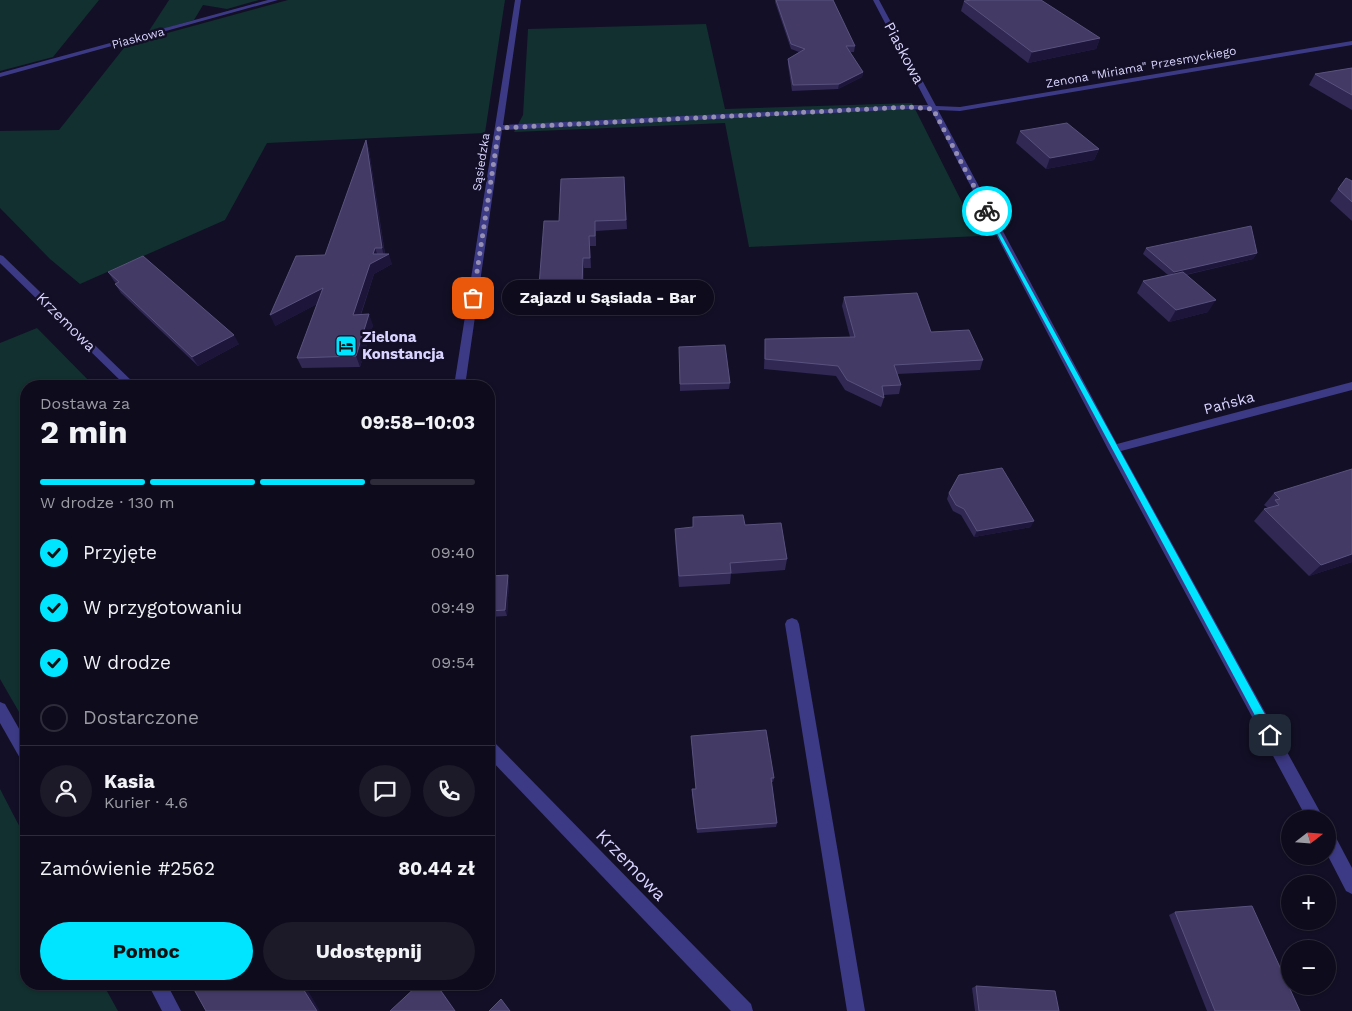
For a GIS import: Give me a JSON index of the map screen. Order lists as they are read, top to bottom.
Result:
{
  "streets": {
    "street": [
      "Piaskowa",
      "Zenona \"Miriama\" Przesmyckiego",
      "Sąsiedzka",
      "Krzemowa",
      "Pańska"
    ]
  },
  "crossings": [
    ["Piaskowa", "Zenona \"Miriama\" Przesmyckiego"],
    ["Piaskowa", "Pańska"],
    ["Zenona \"Miriama\" Przesmyckiego", "Sąsiedzka"]
  ],
  "places": {
    "other": ["Zajazd u Sąsiada - Bar"],
    "hotel": ["Zielona Konstancja"]
  },
  "north": "right",
  "page": {
    "bubble": "Zajazd u Sąsiada - Bar",
    "heading": ["2 min", "Dostawa za", "09:58–10:03"],
    "panel": [
      "Kasia",
      "Kurier · 4.6",
      "Zamówienie #2562",
      "80.44 zł"
    ],
    "bar": "W drodze · 130 m",
    "list": [
      ["Przyjęte", "09:40"],
      ["W przygotowaniu", "09:49"],
      ["W drodze", "09:54"],
      "Dostarczone"
    ],
    "map_buttons": ["+", "−"],
    "buttons": ["Pomoc", "Udostępnij"]
  }
}
